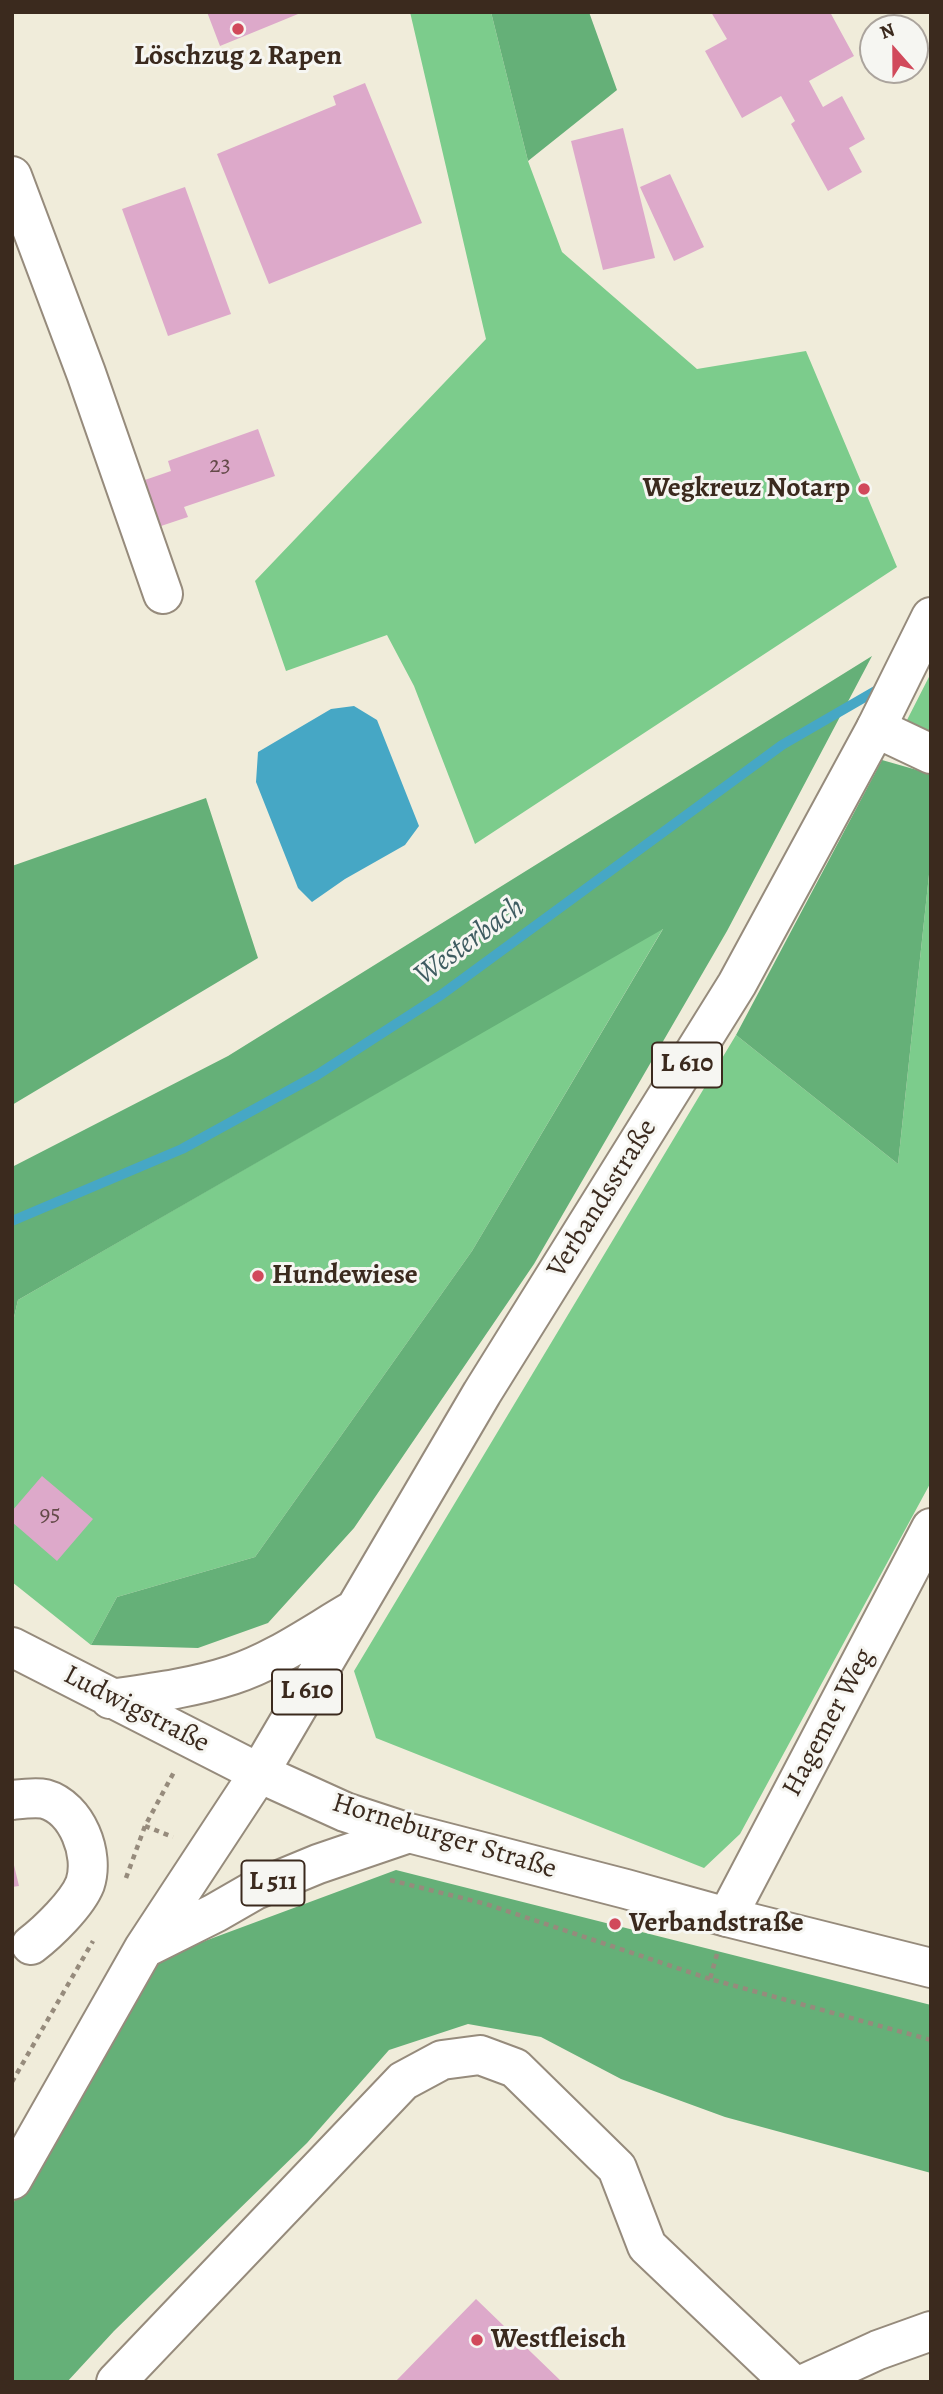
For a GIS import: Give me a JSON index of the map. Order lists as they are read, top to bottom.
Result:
{
  "streets": {
    "main road": [
      "L 610",
      "Verbandsstraße",
      "Ludwigstraße",
      "Hagemer Weg",
      "Horneburger Straße",
      "L 511"
    ]
  },
  "crossings": [
    ["Verbandsstraße", "Ludwigstraße"],
    ["Verbandsstraße", "Horneburger Straße"],
    ["Verbandsstraße", "L 511"],
    ["Ludwigstraße", "Horneburger Straße"],
    ["Ludwigstraße", "L 511"],
    ["Hagemer Weg", "Horneburger Straße"],
    ["Horneburger Straße", "L 511"]
  ],
  "water": ["Westerbach"],
  "places": [
    "Löschzug 2 Rapen",
    "Wegkreuz Notarp",
    "Hundewiese",
    "Verbandstraße",
    "Westfleisch"
  ],
  "house_numbers": ["23", "95"],
  "north": "top"
}
